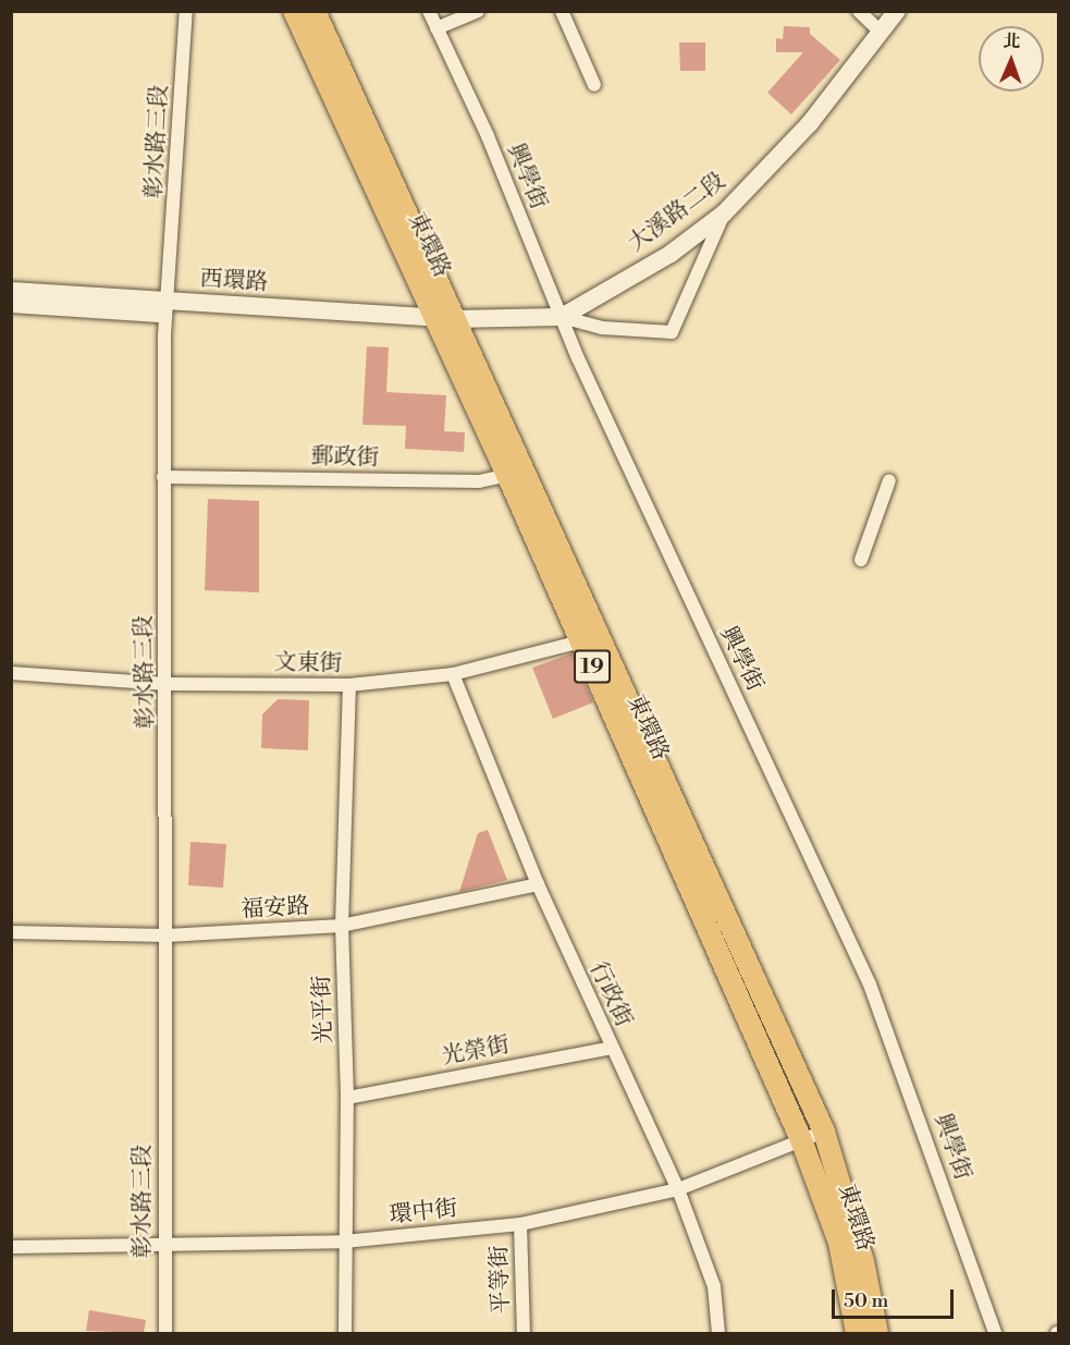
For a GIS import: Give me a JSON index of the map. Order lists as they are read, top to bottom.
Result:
{
  "streets": {
    "main road": [
      "大溪路二段",
      "東環路",
      "西環路",
      "19"
    ],
    "street": [
      "彰水路三段",
      "興學街",
      "郵政街",
      "文東街",
      "福安路",
      "行政街",
      "光平街",
      "光榮街",
      "環中街",
      "平等街"
    ]
  },
  "crossings": [
    ["彰水路三段", "西環路"],
    ["彰水路三段", "郵政街"],
    ["彰水路三段", "文東街"],
    ["彰水路三段", "福安路"],
    ["彰水路三段", "環中街"],
    ["興學街", "大溪路二段"],
    ["大溪路二段", "東環路"],
    ["大溪路二段", "西環路"],
    ["東環路", "西環路"],
    ["東環路", "郵政街"],
    ["東環路", "文東街"],
    ["東環路", "環中街"],
    ["文東街", "行政街"],
    ["文東街", "光平街"],
    ["福安路", "行政街"],
    ["福安路", "光平街"],
    ["行政街", "光榮街"],
    ["行政街", "環中街"],
    ["光平街", "光榮街"],
    ["光平街", "環中街"],
    ["環中街", "平等街"]
  ],
  "scale_bar": "50 m",
  "north": "top"
}
